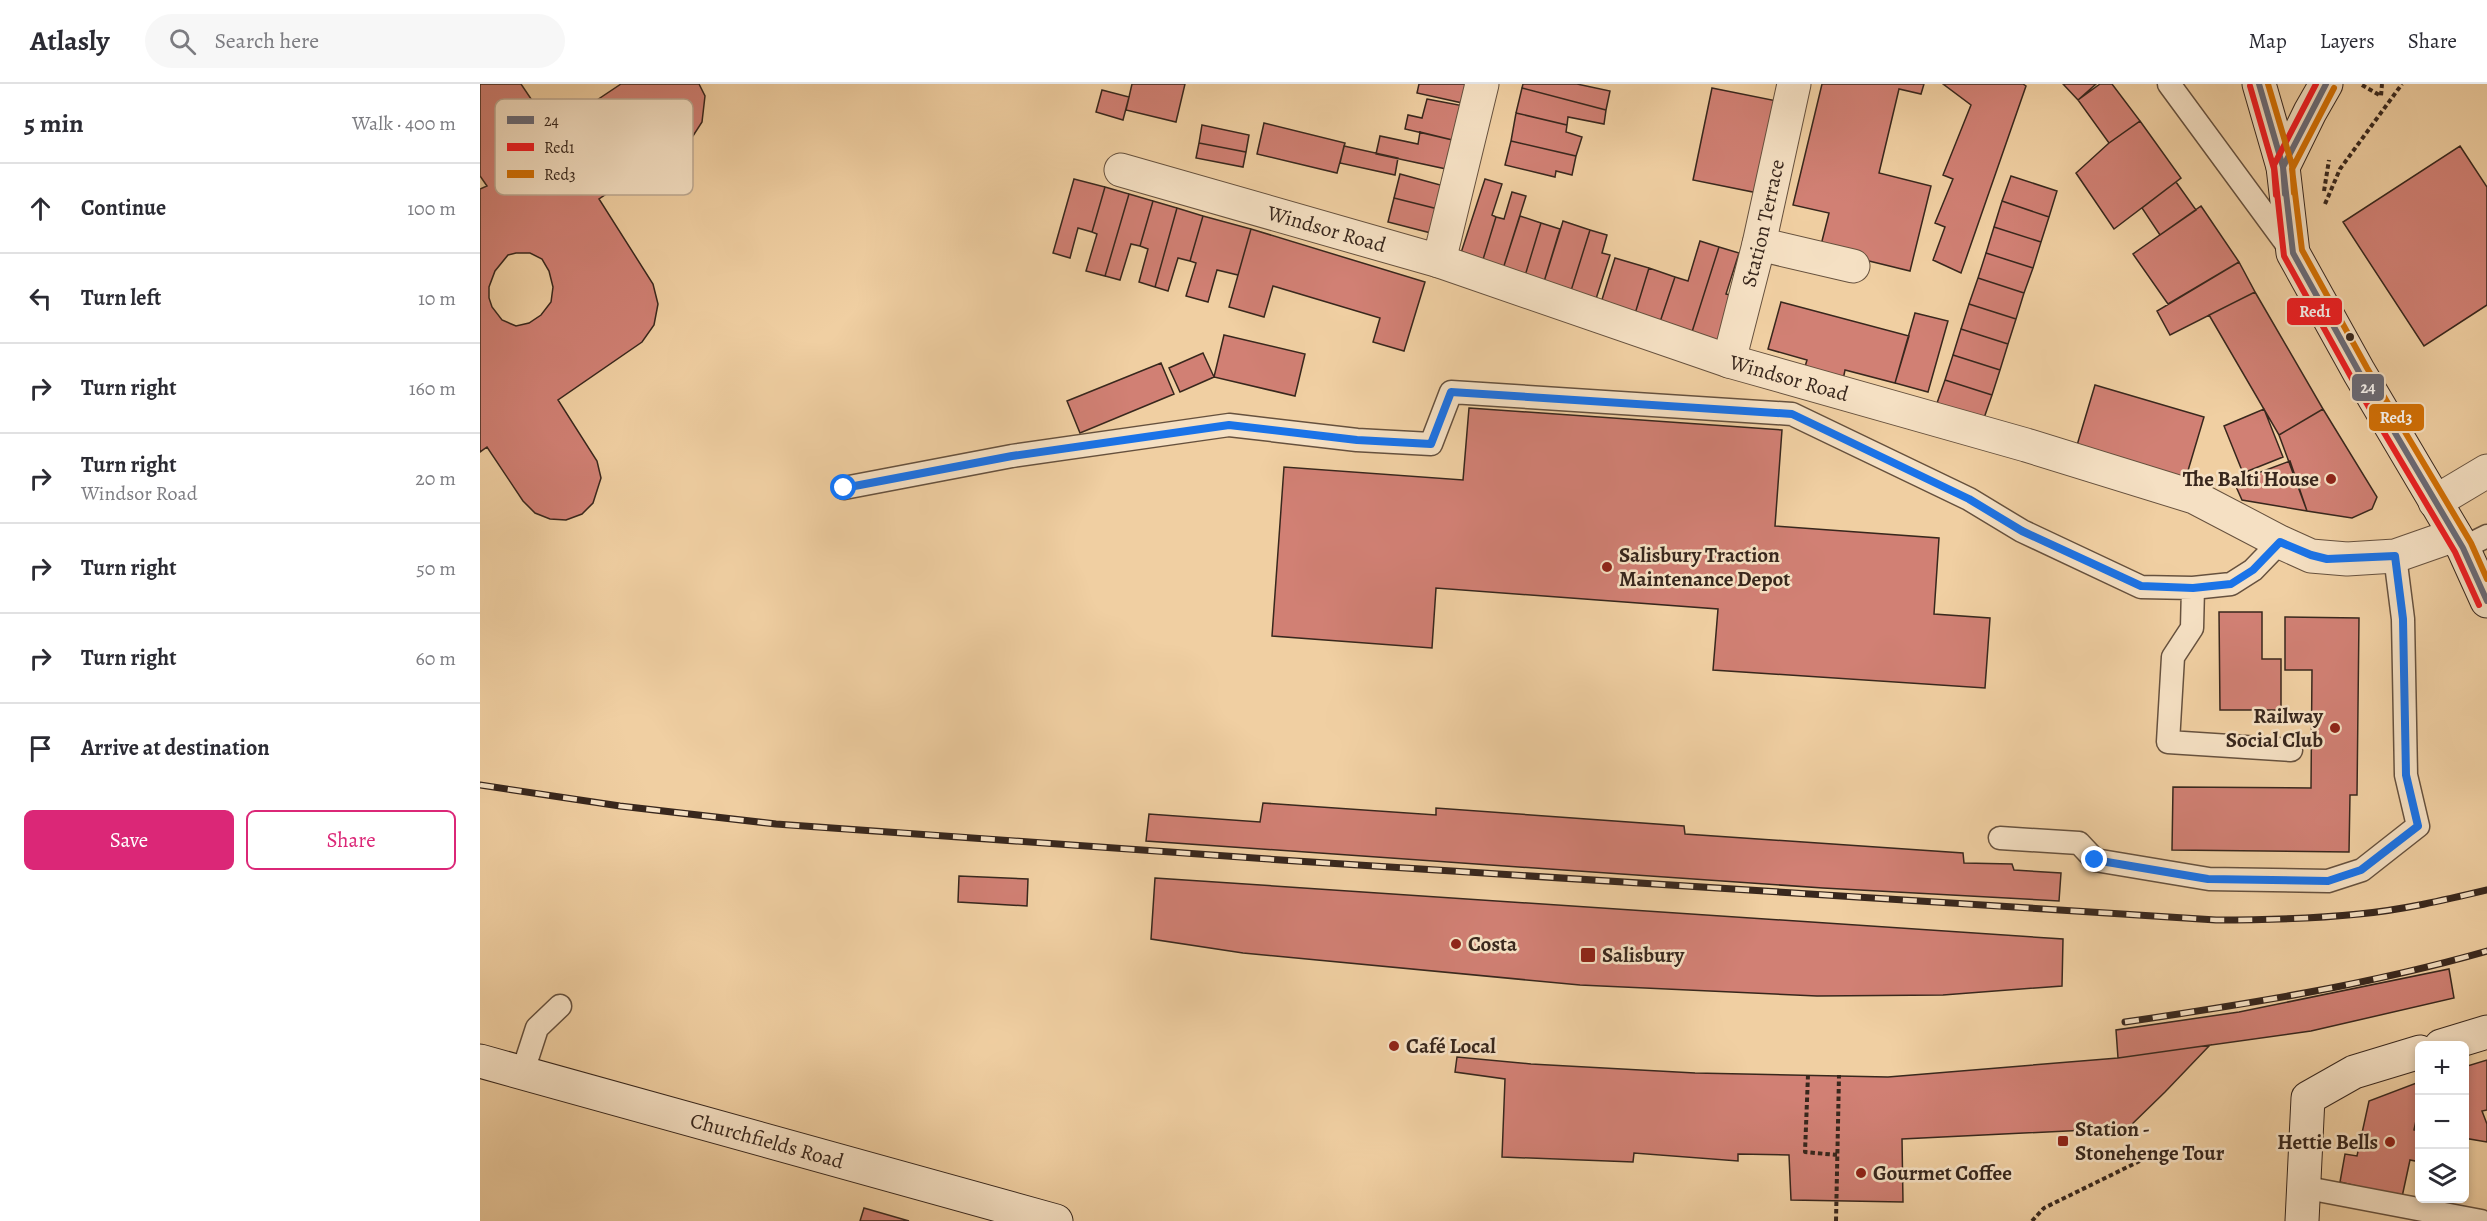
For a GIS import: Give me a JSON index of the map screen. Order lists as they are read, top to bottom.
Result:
{
  "streets": {
    "street": ["Station Terrace", "Windsor Road", "Churchfields Road"]
  },
  "crossings": [
    ["Station Terrace", "Windsor Road"]
  ],
  "places": {
    "other": [
      "The Balti House",
      "Salisbury Traction Maintenance Depot",
      "Railway Social Club",
      "Costa",
      "Café Local",
      "Hettie Bells",
      "Gourmet Coffee"
    ],
    "transit": ["Salisbury", "Station - Stonehenge Tour"]
  },
  "lines": ["transit line 24", "transit line Red1", "transit line Red3"],
  "legend": ["24", "Red1", "Red3"],
  "page": {
    "header": "Atlasly",
    "search": "Search here",
    "nav": ["Map", "Layers", "Share"],
    "heading": ["5 min", "Walk · 400 m"],
    "list": [
      ["Continue", "100 m"],
      ["Turn left", "10 m"],
      ["Turn right", "160 m"],
      ["Turn right", "Windsor Road", "20 m"],
      ["Turn right", "50 m"],
      ["Turn right", "60 m"],
      "Arrive at destination"
    ],
    "buttons": ["Save", "Share"],
    "map_buttons": ["+", "−"]
  }
}
